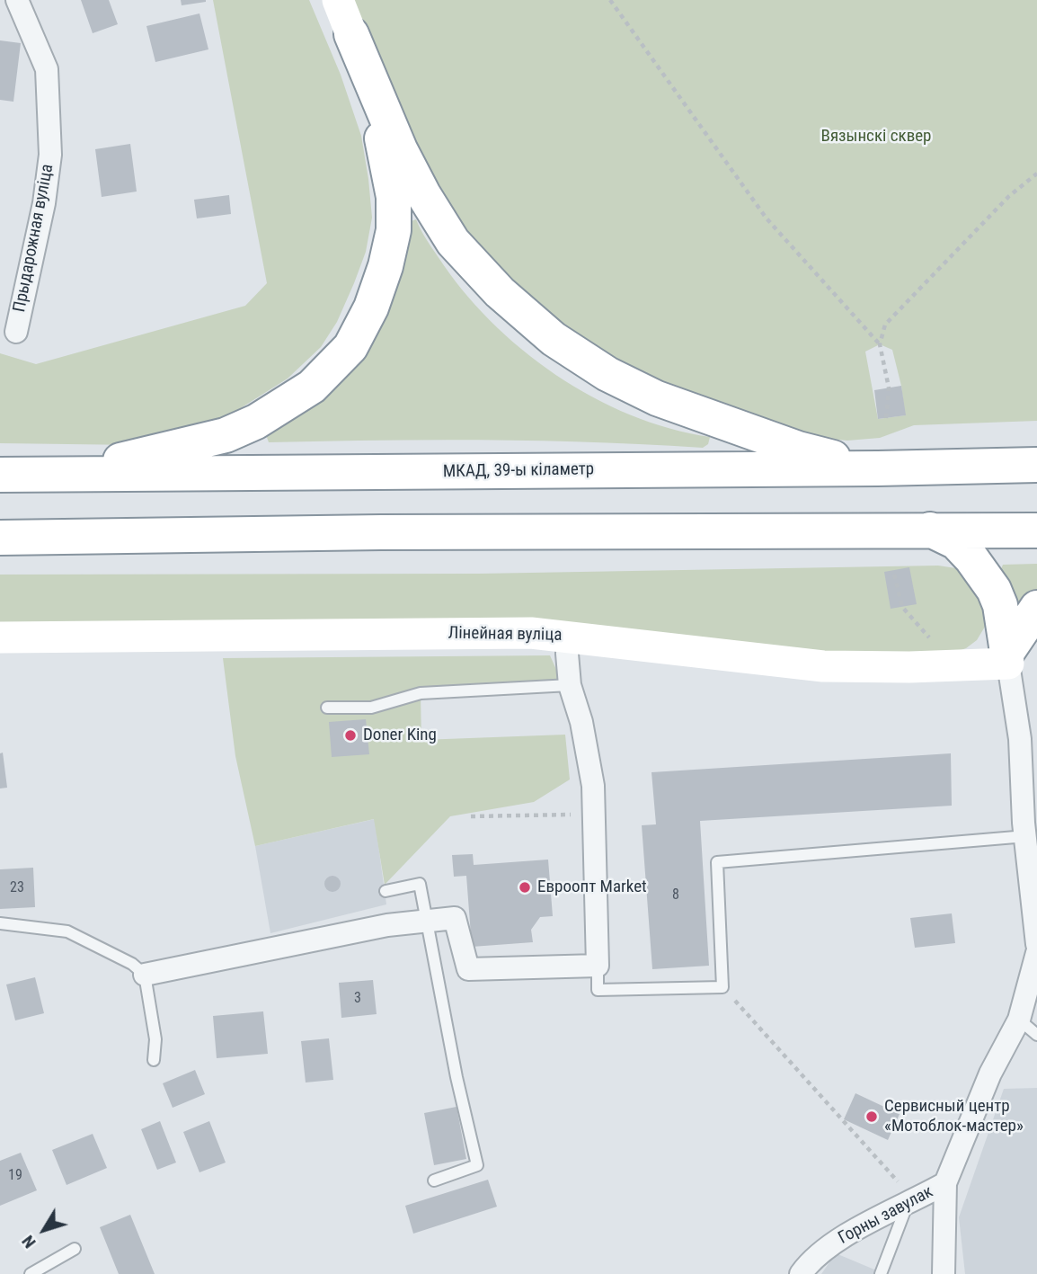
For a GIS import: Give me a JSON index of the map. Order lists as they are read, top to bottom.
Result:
{
  "streets": {
    "highway": ["МКАД, 39-ы кіламетр"],
    "street": ["Прыдарожная вуліца", "Лінейная вуліца", "Горны завулак"]
  },
  "parks": ["Вязынскі сквер"],
  "places": ["Doner King", "Евроопт Market", "Сервисный центр «Мотоблок-мастер»"],
  "house_numbers": [
    "23",
    "8",
    "3",
    "19"
  ],
  "north": "bottom left"
}
